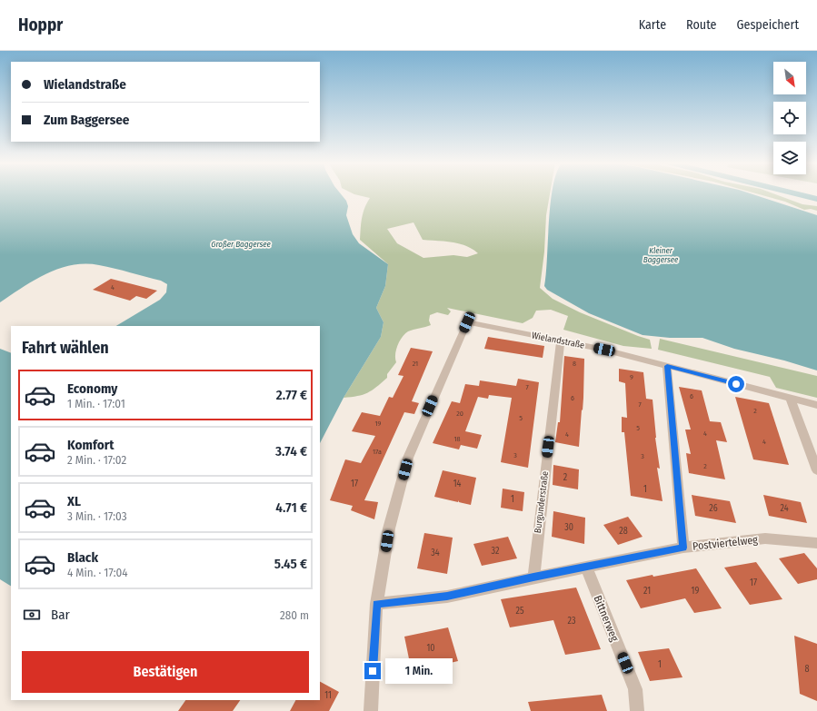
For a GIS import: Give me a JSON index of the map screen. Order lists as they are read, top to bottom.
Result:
{
  "streets": {
    "street": [
      "Wielandstraße",
      "Burgunderstraße",
      "Postviertelweg",
      "Bittnerweg"
    ]
  },
  "crossings": [
    ["Wielandstraße", "Burgunderstraße"],
    ["Wielandstraße", "Postviertelweg"],
    ["Burgunderstraße", "Postviertelweg"],
    ["Postviertelweg", "Bittnerweg"]
  ],
  "water": ["Großer Baggersee", "Kleiner Baggersee"],
  "house_numbers": [
    "4",
    "21",
    "8",
    "9",
    "7",
    "6",
    "6",
    "7",
    "2",
    "20",
    "5",
    "19",
    "5",
    "4",
    "4",
    "18",
    "4",
    "17a",
    "3",
    "3",
    "2",
    "2",
    "17",
    "14",
    "1",
    "1",
    "26",
    "24",
    "30",
    "28",
    "32",
    "34",
    "17",
    "21",
    "19",
    "25",
    "23",
    "10",
    "1",
    "8",
    "11"
  ],
  "north": "bottom right",
  "page": {
    "header": "Hoppr",
    "nav": ["Karte", "Route", "Gespeichert"],
    "banner": ["Wielandstraße", "Zum Baggersee"],
    "heading": "Fahrt wählen",
    "list": [
      {
        "name": "Economy",
        "note": "1 Min. · 17:01",
        "value": "2.77 €"
      },
      {
        "name": "Komfort",
        "note": "2 Min. · 17:02",
        "value": "3.74 €"
      },
      {
        "name": "XL",
        "note": "3 Min. · 17:03",
        "value": "4.71 €"
      },
      {
        "name": "Black",
        "note": "4 Min. · 17:04",
        "value": "5.45 €"
      }
    ],
    "pay": ["Bar", "280 m"],
    "buttons": "Bestätigen",
    "bubble": "1 Min."
  }
}
